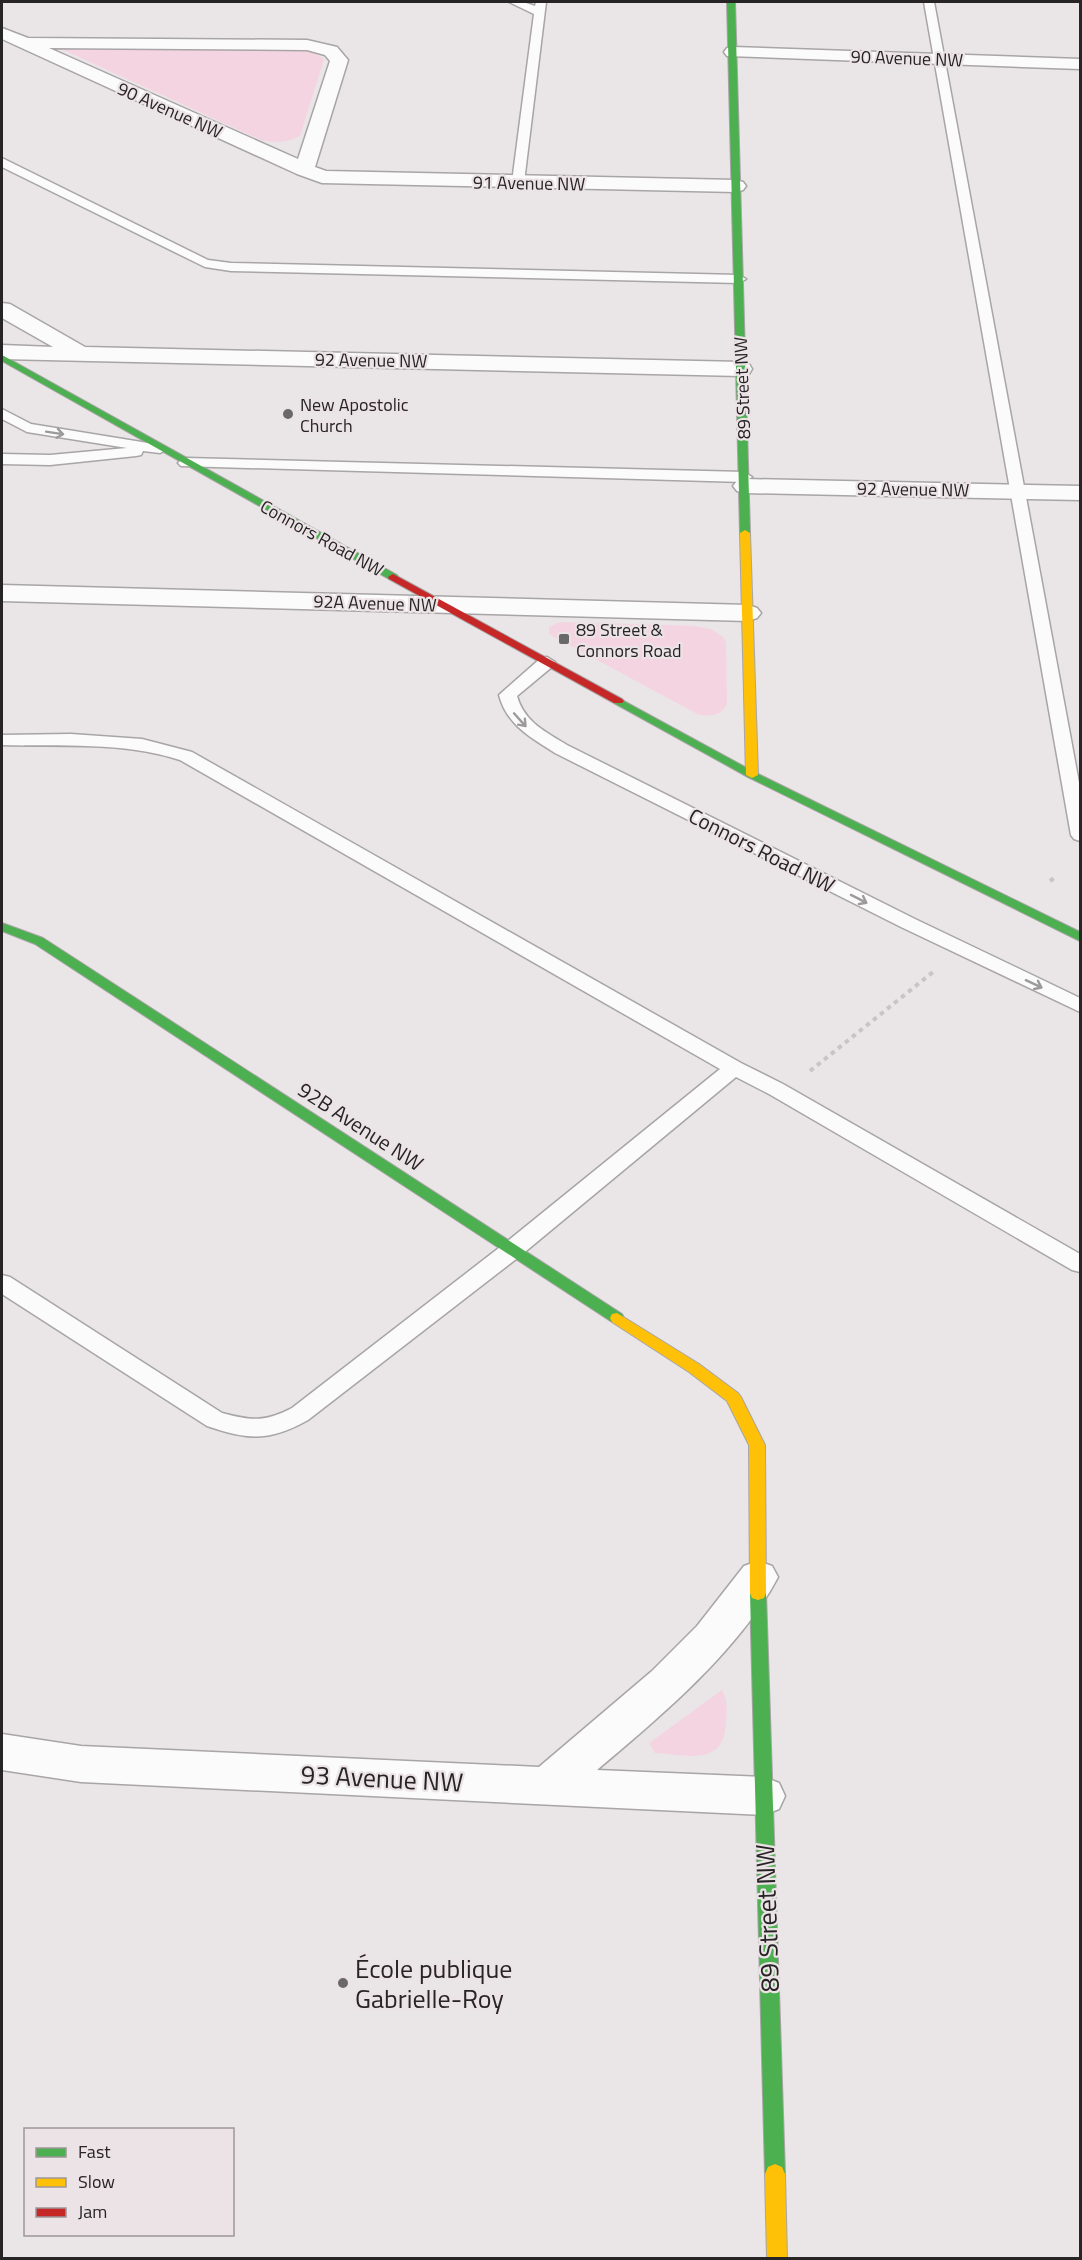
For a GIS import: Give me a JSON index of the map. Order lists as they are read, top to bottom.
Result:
{
  "streets": {
    "street": [
      "90 Avenue NW",
      "91 Avenue NW",
      "92 Avenue NW",
      "89 Street NW",
      "Connors Road NW",
      "92A Avenue NW",
      "92B Avenue NW",
      "93 Avenue NW"
    ]
  },
  "crossings": [
    ["90 Avenue NW", "91 Avenue NW"],
    ["90 Avenue NW", "89 Street NW"],
    ["91 Avenue NW", "89 Street NW"],
    ["92 Avenue NW", "89 Street NW"],
    ["89 Street NW", "Connors Road NW"],
    ["89 Street NW", "92A Avenue NW"],
    ["89 Street NW", "92B Avenue NW"],
    ["89 Street NW", "93 Avenue NW"],
    ["Connors Road NW", "92A Avenue NW"]
  ],
  "places": {
    "other": ["New Apostolic Church", "École publique Gabrielle-Roy"],
    "transit": ["89 Street & Connors Road"]
  },
  "legend": ["Fast", "Slow", "Jam"]
}
